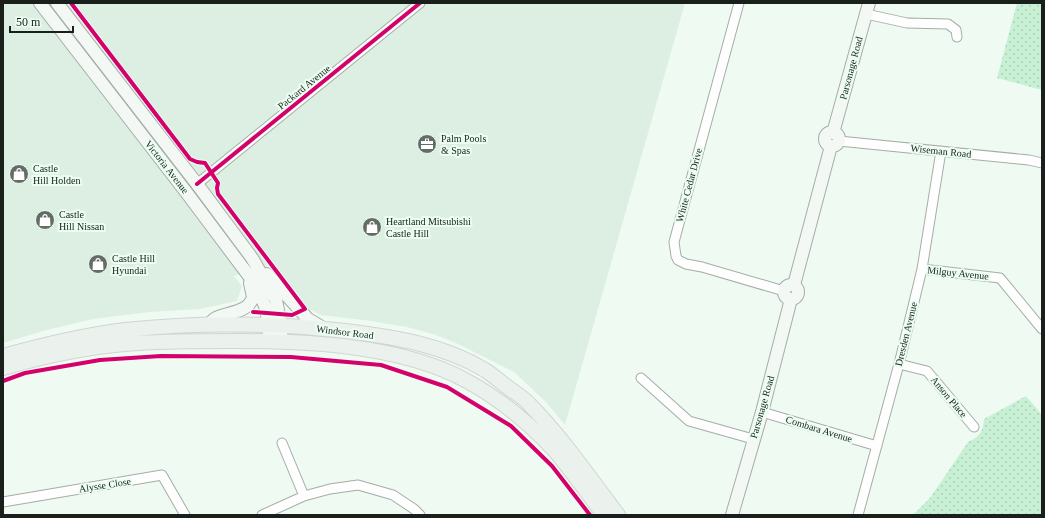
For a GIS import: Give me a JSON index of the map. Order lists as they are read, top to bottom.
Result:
{
  "streets": {
    "main road": [
      "Parsonage Road",
      "Packard Avenue",
      "Victoria Avenue",
      "Windsor Road"
    ],
    "street": [
      "Wiseman Road",
      "White Cedar Drive",
      "Milguy Avenue",
      "Dresden Avenue",
      "Anson Place",
      "Combara Avenue",
      "Alysse Close"
    ]
  },
  "crossings": [
    ["Parsonage Road", "Wiseman Road"],
    ["Parsonage Road", "White Cedar Drive"],
    ["Parsonage Road", "Combara Avenue"],
    ["Packard Avenue", "Victoria Avenue"],
    ["Wiseman Road", "Dresden Avenue"],
    ["Victoria Avenue", "Windsor Road"],
    ["Milguy Avenue", "Dresden Avenue"],
    ["Dresden Avenue", "Anson Place"],
    ["Dresden Avenue", "Combara Avenue"]
  ],
  "places": {
    "office": ["Palm Pools & Spas"],
    "shop": [
      "Castle Hill Holden",
      "Castle Hill Nissan",
      "Heartland Mitsubishi Castle Hill",
      "Castle Hill Hyundai"
    ]
  },
  "scale_bar": "50 m"
}
